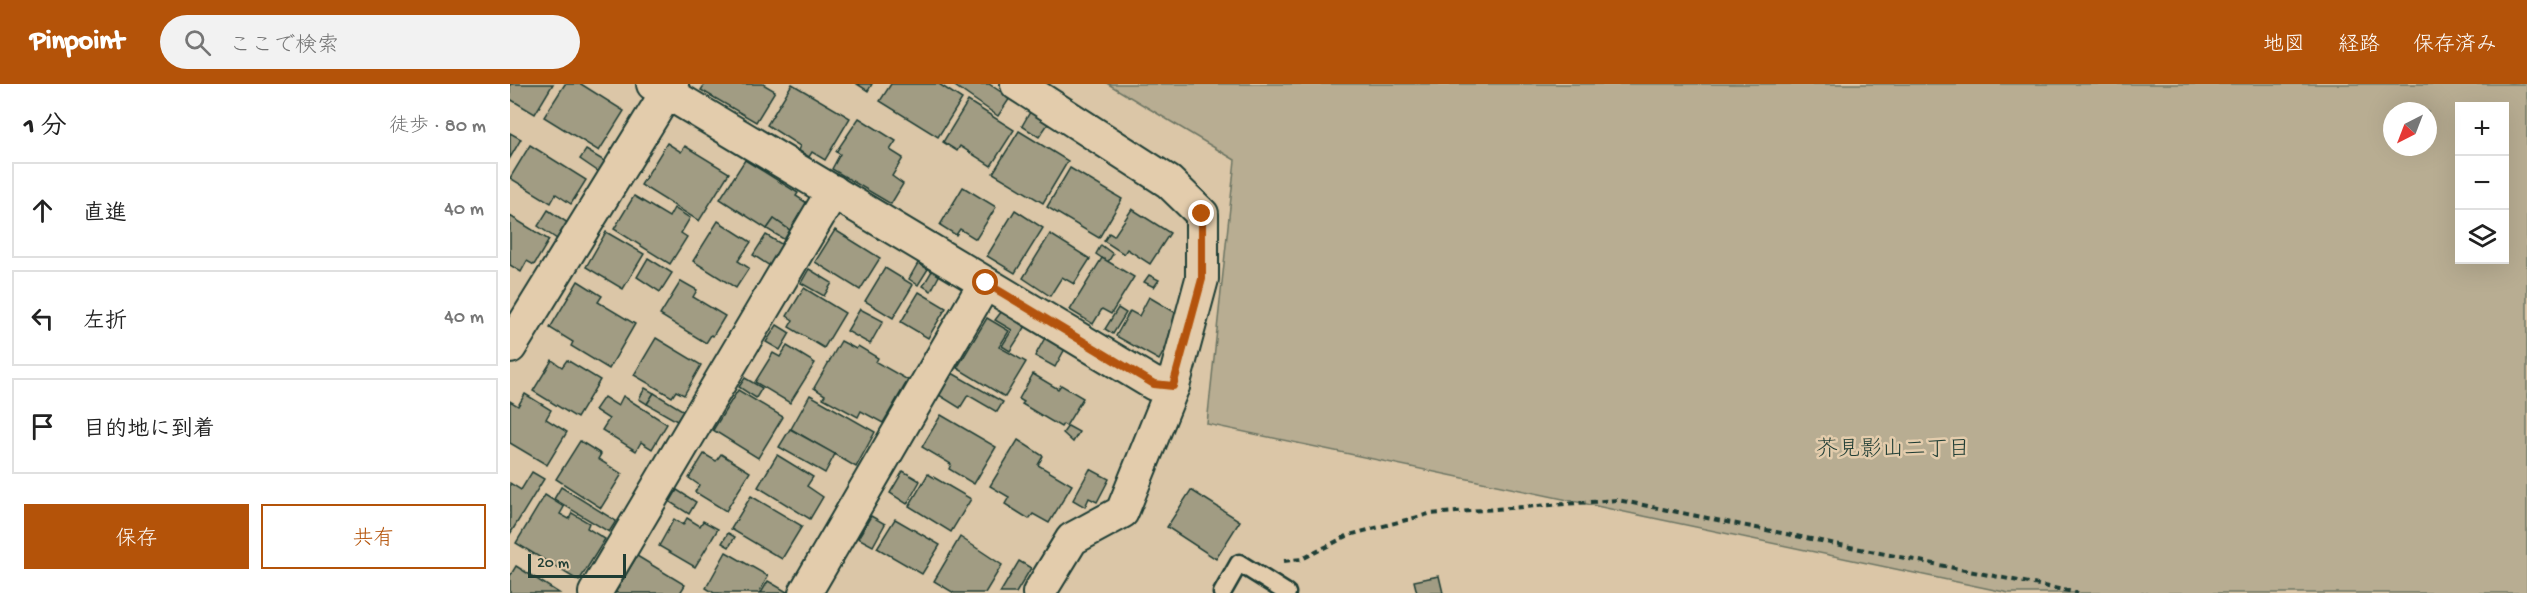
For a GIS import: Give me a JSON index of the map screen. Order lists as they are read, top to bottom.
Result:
{
  "districts": ["芥見影山二丁目"],
  "scale_bar": "20 m",
  "north": "bottom left",
  "page": {
    "header": "Pinpoint",
    "search": "ここで検索",
    "nav": ["地図", "経路", "保存済み"],
    "heading": ["1 分", "徒歩 · 80 m"],
    "map_buttons": ["+", "−"],
    "list": [
      ["直進", "40 m"],
      ["左折", "40 m"],
      "目的地に到着"
    ],
    "buttons": ["保存", "共有"],
    "scale": "20 m"
  }
}
